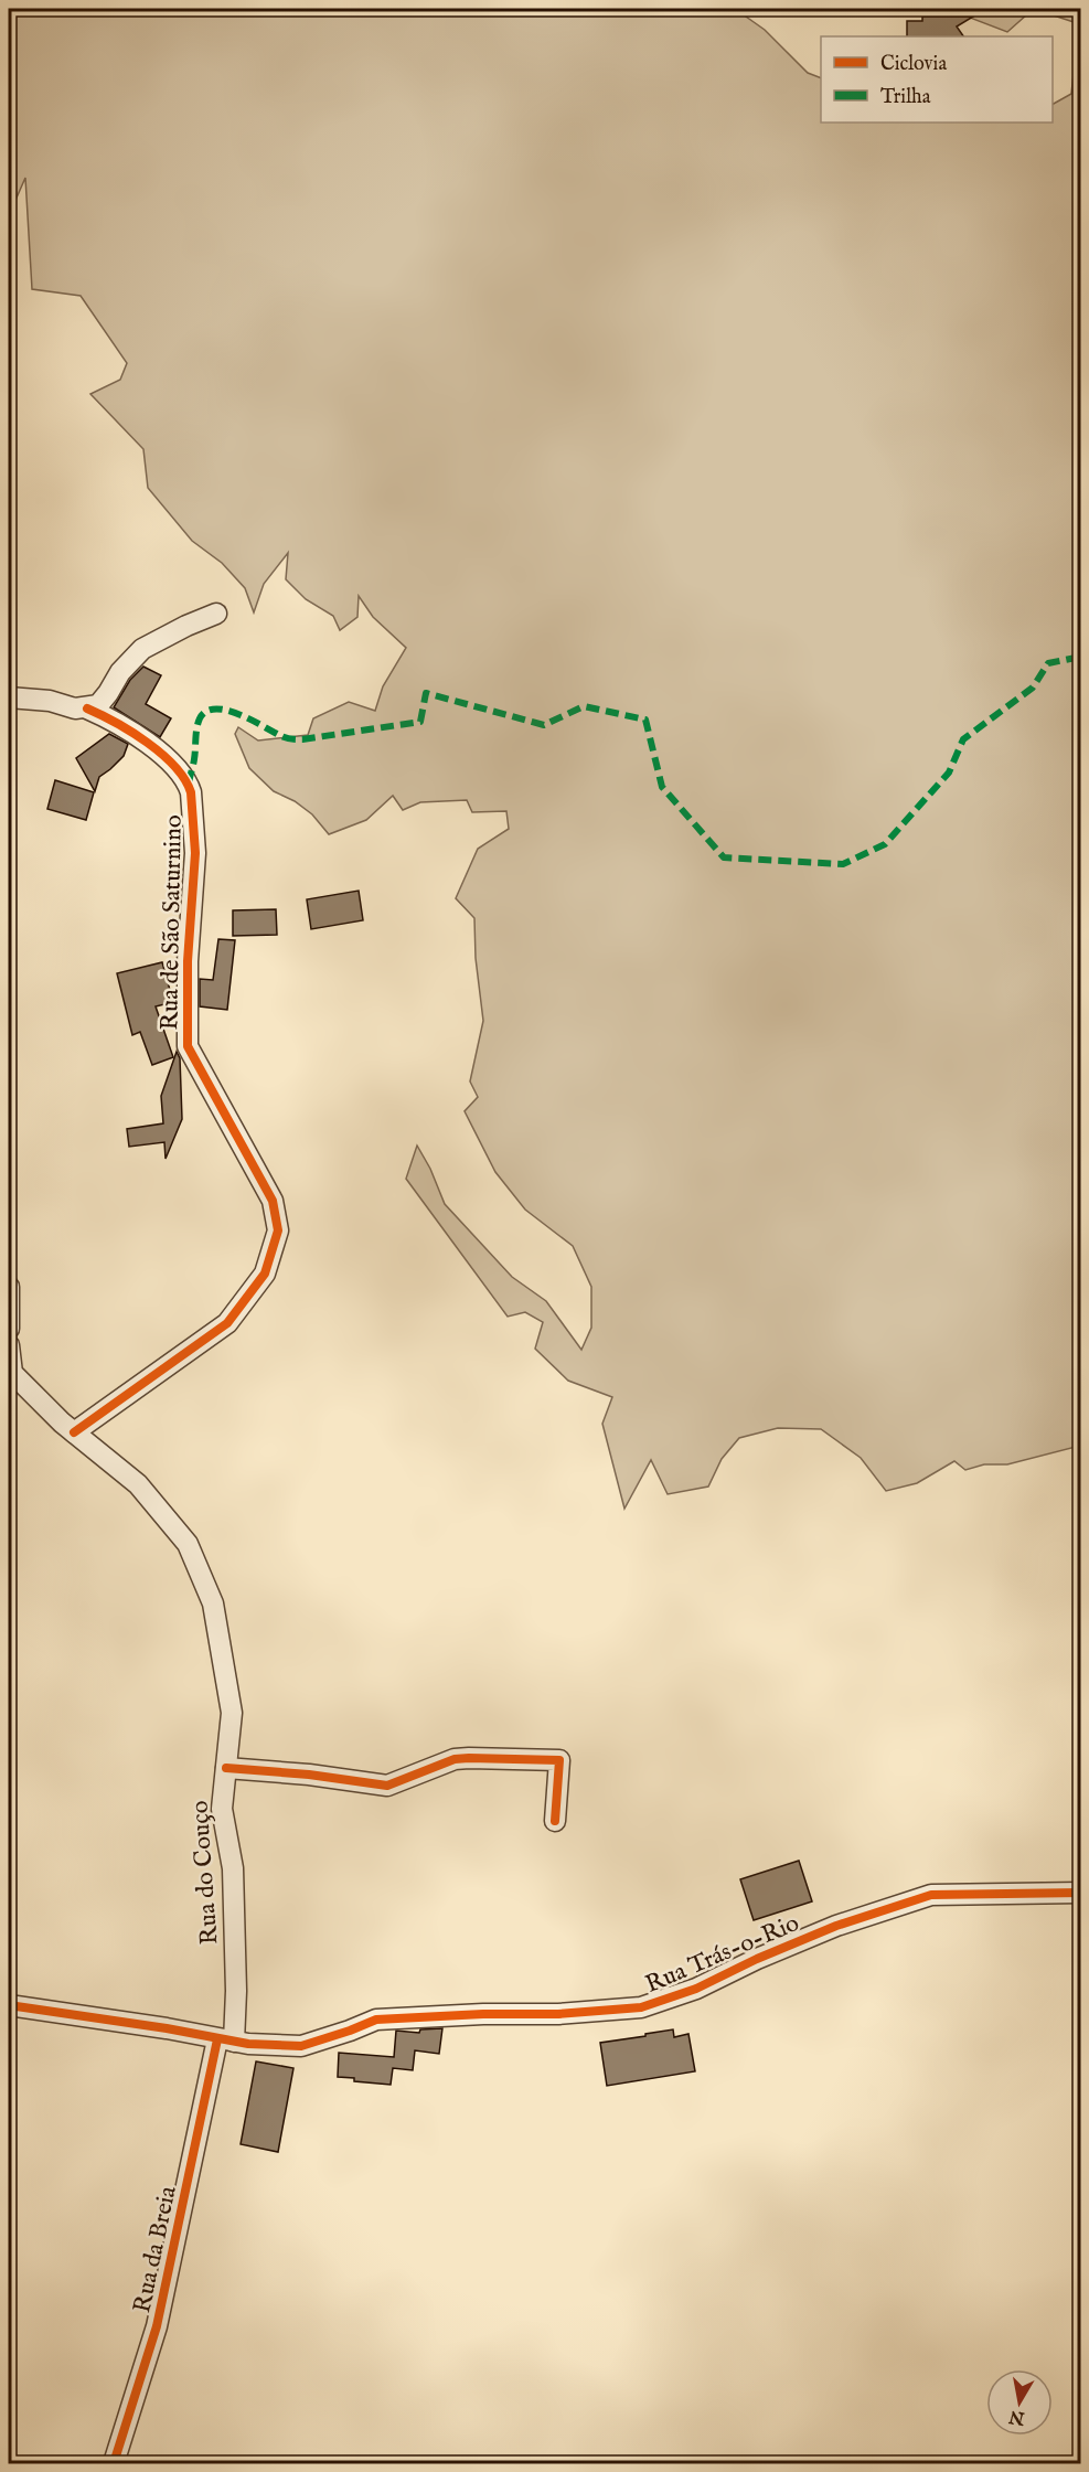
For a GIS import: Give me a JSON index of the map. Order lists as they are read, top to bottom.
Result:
{
  "streets": {
    "street": [
      "Rua de São Saturnino",
      "Rua do Couço",
      "Rua Trás-o-Rio",
      "Rua da Breia"
    ]
  },
  "crossings": [
    ["Rua de São Saturnino", "Rua do Couço"],
    ["Rua do Couço", "Rua Trás-o-Rio"],
    ["Rua do Couço", "Rua da Breia"],
    ["Rua Trás-o-Rio", "Rua da Breia"]
  ],
  "legend": ["Ciclovia", "Trilha"],
  "north": "bottom"
}
